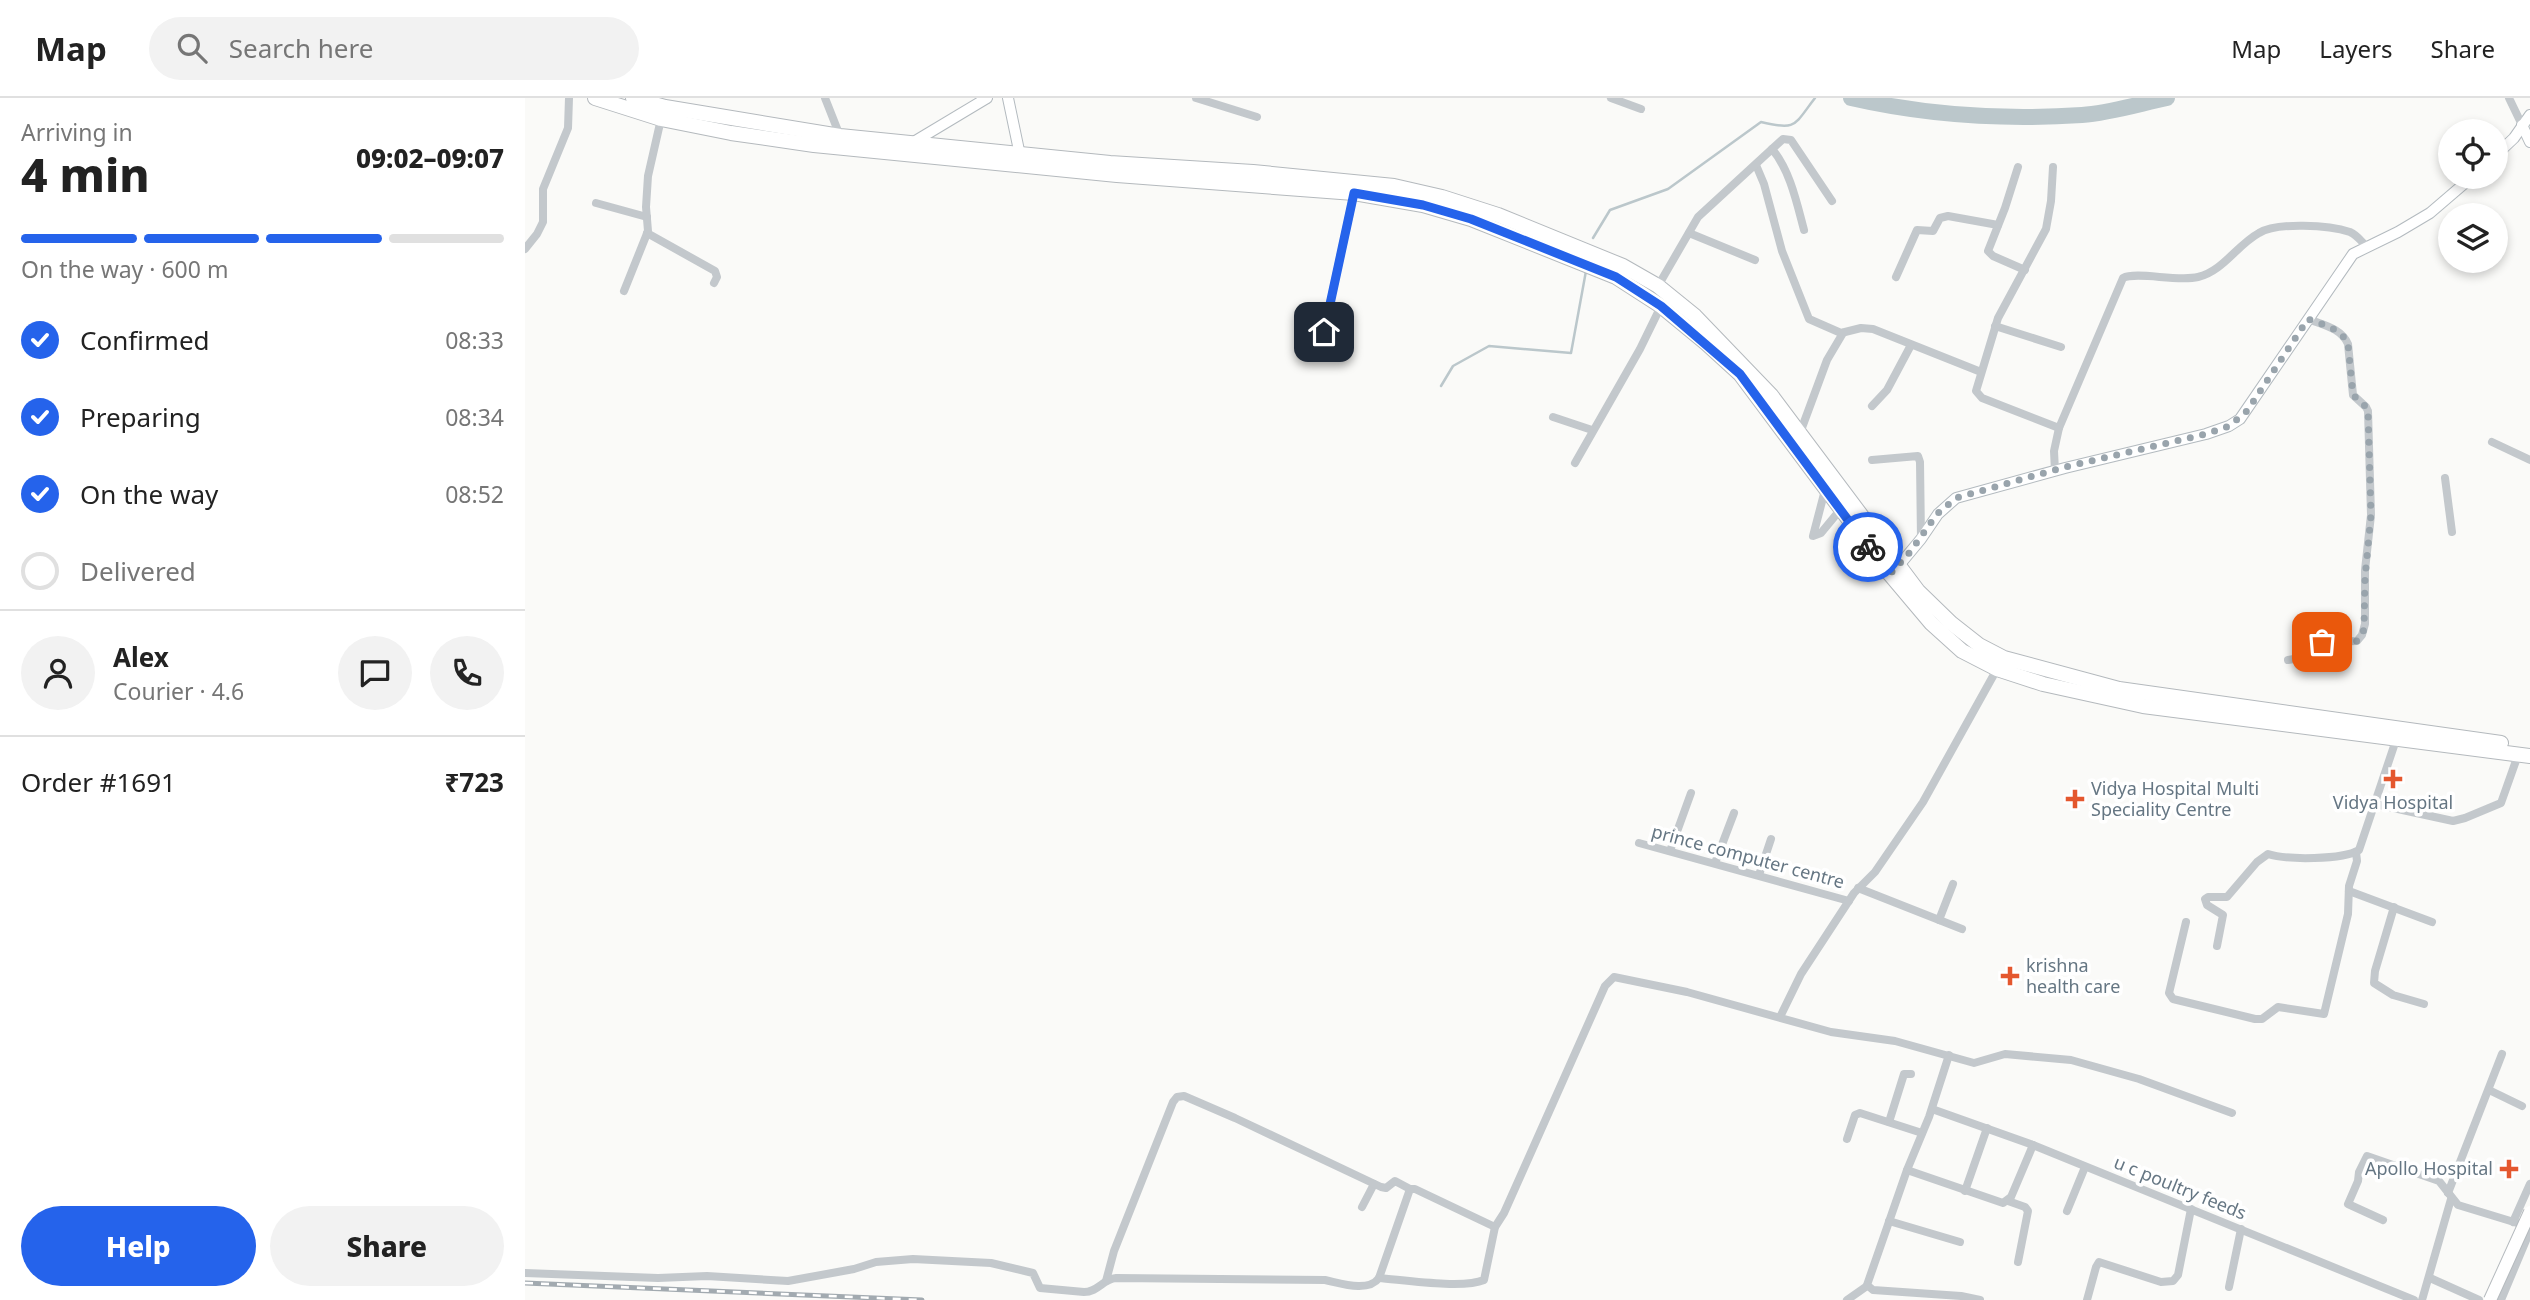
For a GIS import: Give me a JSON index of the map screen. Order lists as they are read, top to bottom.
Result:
{
  "streets": {
    "street": ["prince computer centre", "u c poultry feeds"]
  },
  "places": {
    "health": [
      "Vidya Hospital",
      "Vidya Hospital Multi Speciality Centre",
      "krishna health care",
      "Apollo Hospital"
    ]
  },
  "page": {
    "header": "Map",
    "search": "Search here",
    "nav": ["Map", "Layers", "Share"],
    "heading": ["4 min", "Arriving in", "09:02–09:07"],
    "panel": [
      "Alex",
      "Courier · 4.6",
      "Order #1691",
      "₹723"
    ],
    "bar": "On the way · 600 m",
    "list": [
      ["Confirmed", "08:33"],
      ["Preparing", "08:34"],
      ["On the way", "08:52"],
      "Delivered"
    ],
    "buttons": ["Help", "Share"]
  }
}
